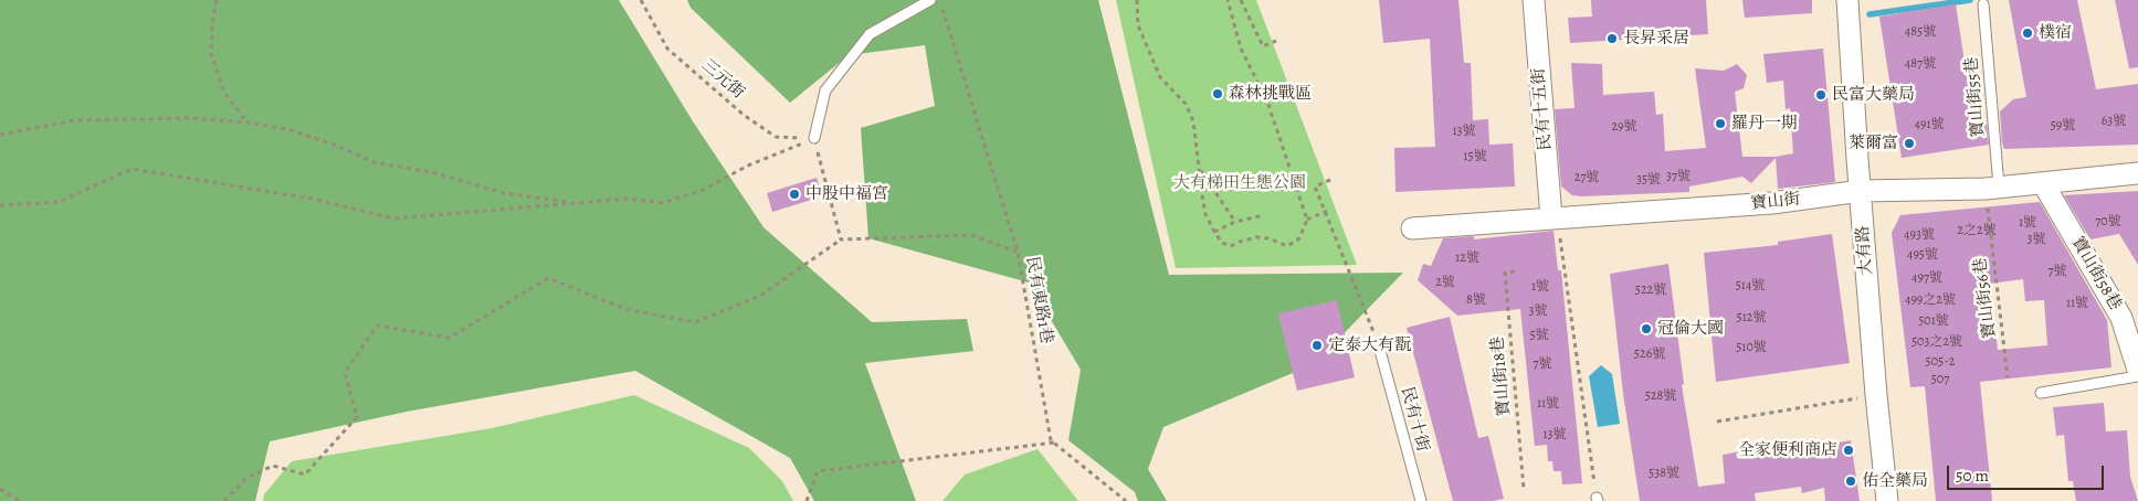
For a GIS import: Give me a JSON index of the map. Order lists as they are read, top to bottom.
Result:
{
  "streets": {
    "street": [
      "民有十五街",
      "寶山街",
      "大有路",
      "寶山街58巷"
    ],
    "lane": ["寶山街55巷", "民有十街"],
    "path": [
      "三元街",
      "寶山街56巷",
      "民有東路1巷",
      "寶山街18巷"
    ]
  },
  "crossings": [
    ["寶山街55巷", "寶山街"],
    ["民有十五街", "寶山街"],
    ["寶山街", "大有路"],
    ["寶山街", "寶山街58巷"]
  ],
  "parks": ["大有梯田生態公園"],
  "places": [
    "樸宿",
    "長昇采居",
    "森林挑戰區",
    "民富大藥局",
    "羅丹一期",
    "萊爾富",
    "中股中福宮",
    "冠倫大國",
    "定泰大有翫",
    "全家便利商店",
    "佑全藥局"
  ],
  "house_numbers": [
    "485號",
    "487號",
    "63號",
    "491號",
    "59號",
    "29號",
    "13號",
    "15號",
    "37號",
    "27號",
    "35號",
    "70號",
    "1號",
    "2之2號",
    "493號",
    "3號",
    "495號",
    "12號",
    "7號",
    "497號",
    "2號",
    "514號",
    "1號",
    "522號",
    "8號",
    "499之2號",
    "11號",
    "3號",
    "512號",
    "501號",
    "5號",
    "503之2號",
    "510號",
    "526號",
    "505-2",
    "7號",
    "507",
    "528號",
    "11號",
    "13號",
    "538號"
  ],
  "scale_bar": "50 m"
}
